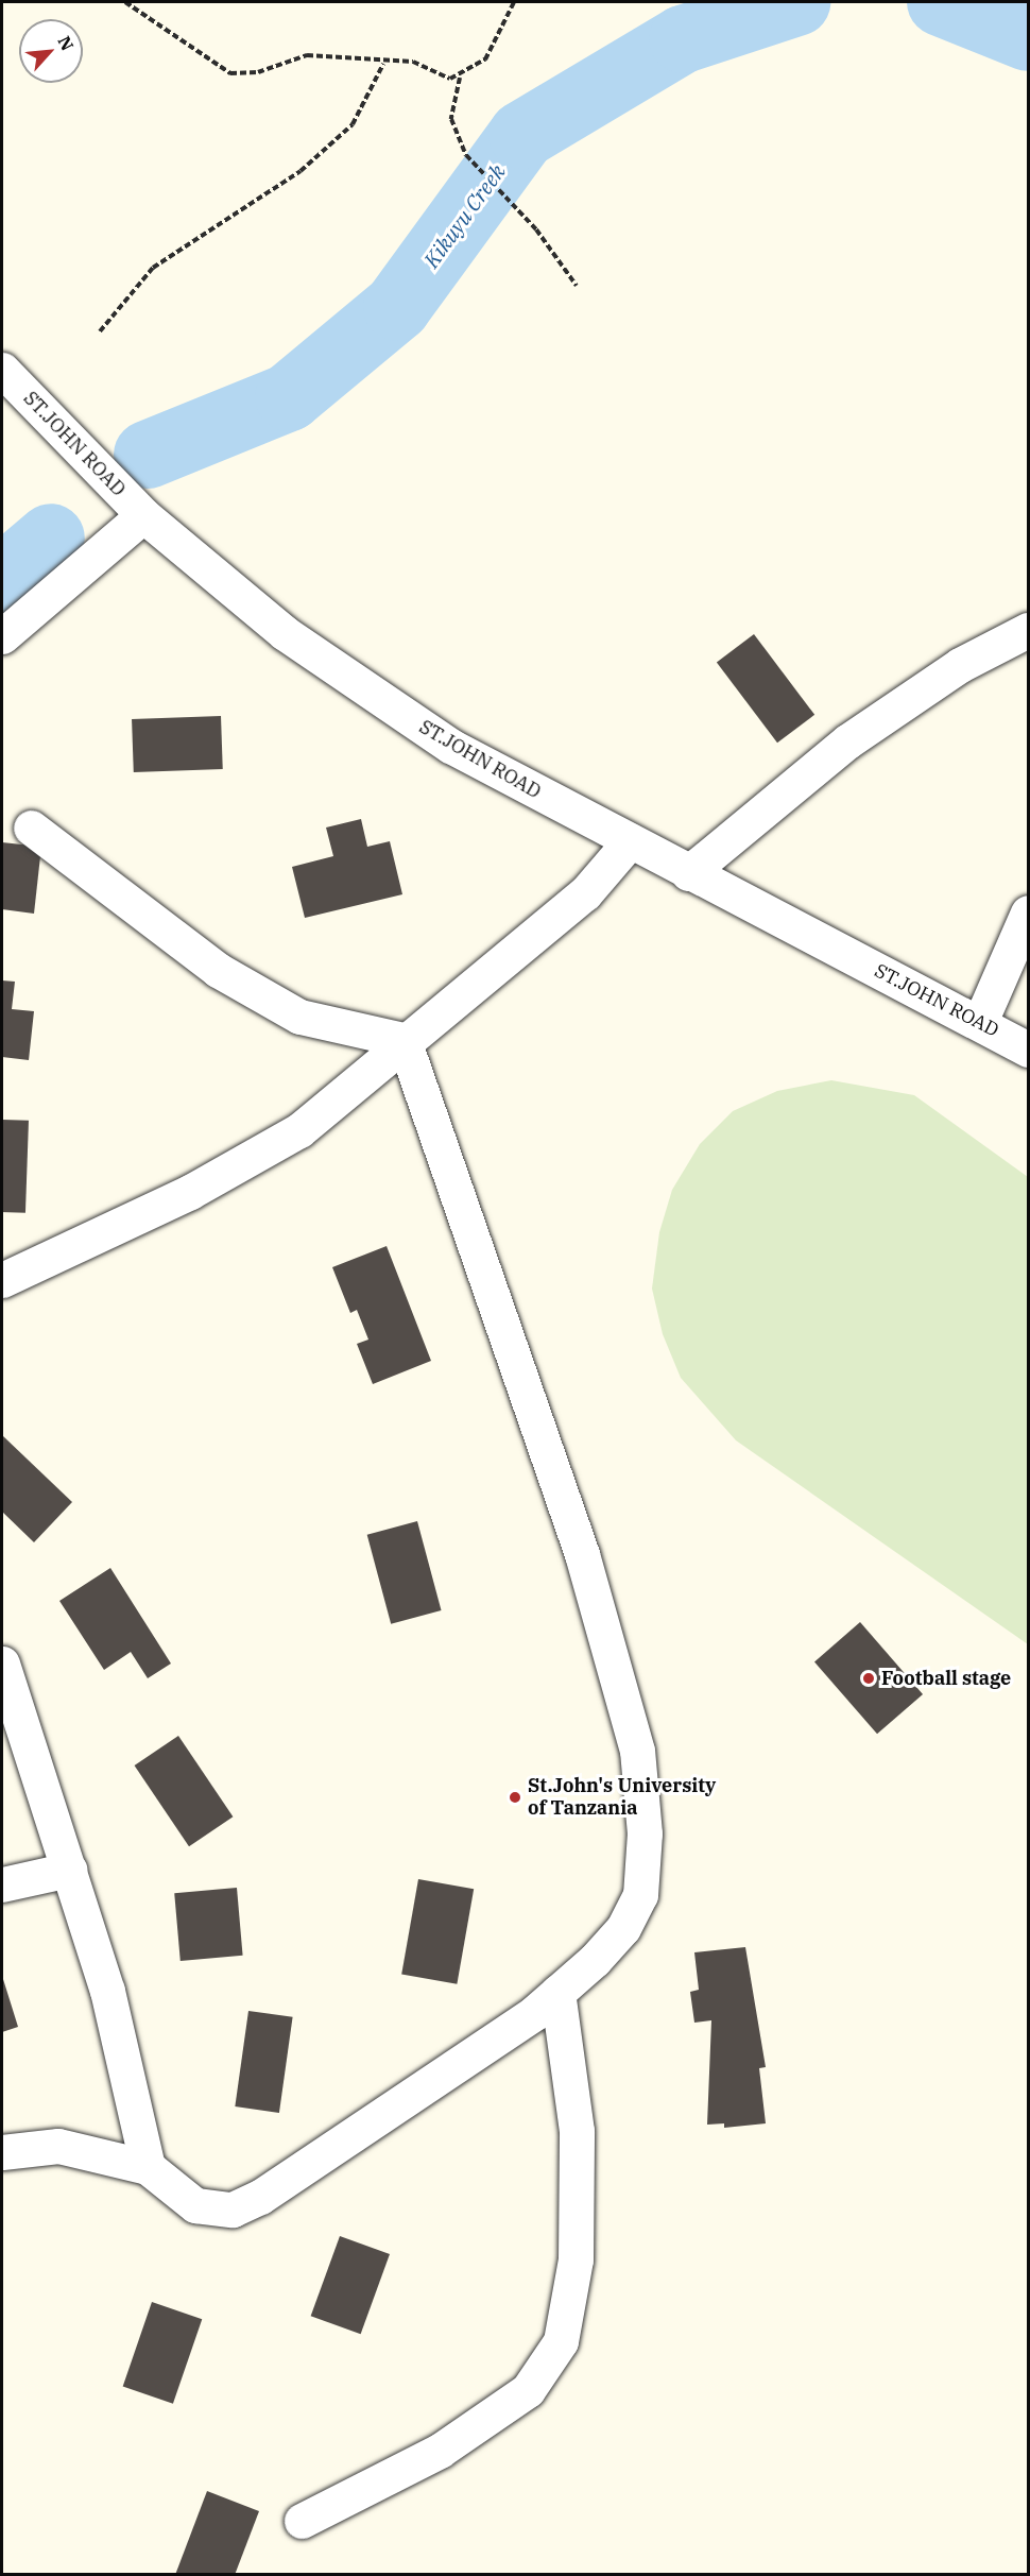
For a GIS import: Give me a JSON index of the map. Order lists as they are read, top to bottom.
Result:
{
  "streets": {
    "street": ["ST.JOHN ROAD"]
  },
  "water": ["Kikuyu Creek"],
  "places": ["Football stage", "St.John's University of Tanzania"],
  "north": "top right"
}
